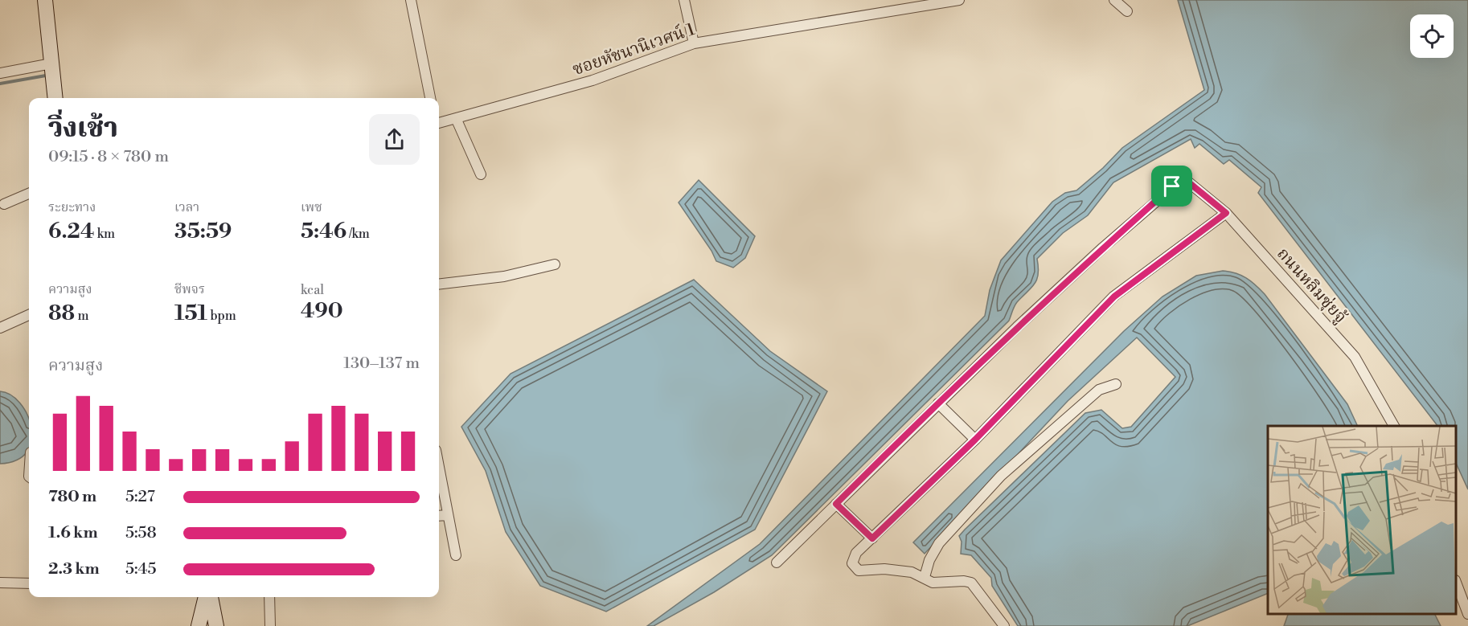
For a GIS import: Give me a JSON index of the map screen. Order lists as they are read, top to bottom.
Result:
{
  "streets": {
    "street": ["ซอยหัชนานิเวศน์ 1", "ถนนหลิมซุ่ยจู้"]
  },
  "page": {
    "heading": ["วิ่งเช้า", "09:15 · 8 × 780 m"],
    "stats": [
      ["ระยะทาง", "6.24 km"],
      ["เวลา", "35:59"],
      ["เพซ", "5:46 /km"],
      ["ความสูง", "88 m"],
      ["ชีพจร", "151 bpm"],
      ["kcal", "490"]
    ],
    "chart": ["ความสูง", "130–137 m"],
    "list": [
      {
        "name": "780 m",
        "note": "5:27"
      },
      {
        "name": "1.6 km",
        "note": "5:58"
      },
      {
        "name": "2.3 km",
        "note": "5:45"
      }
    ]
  }
}
